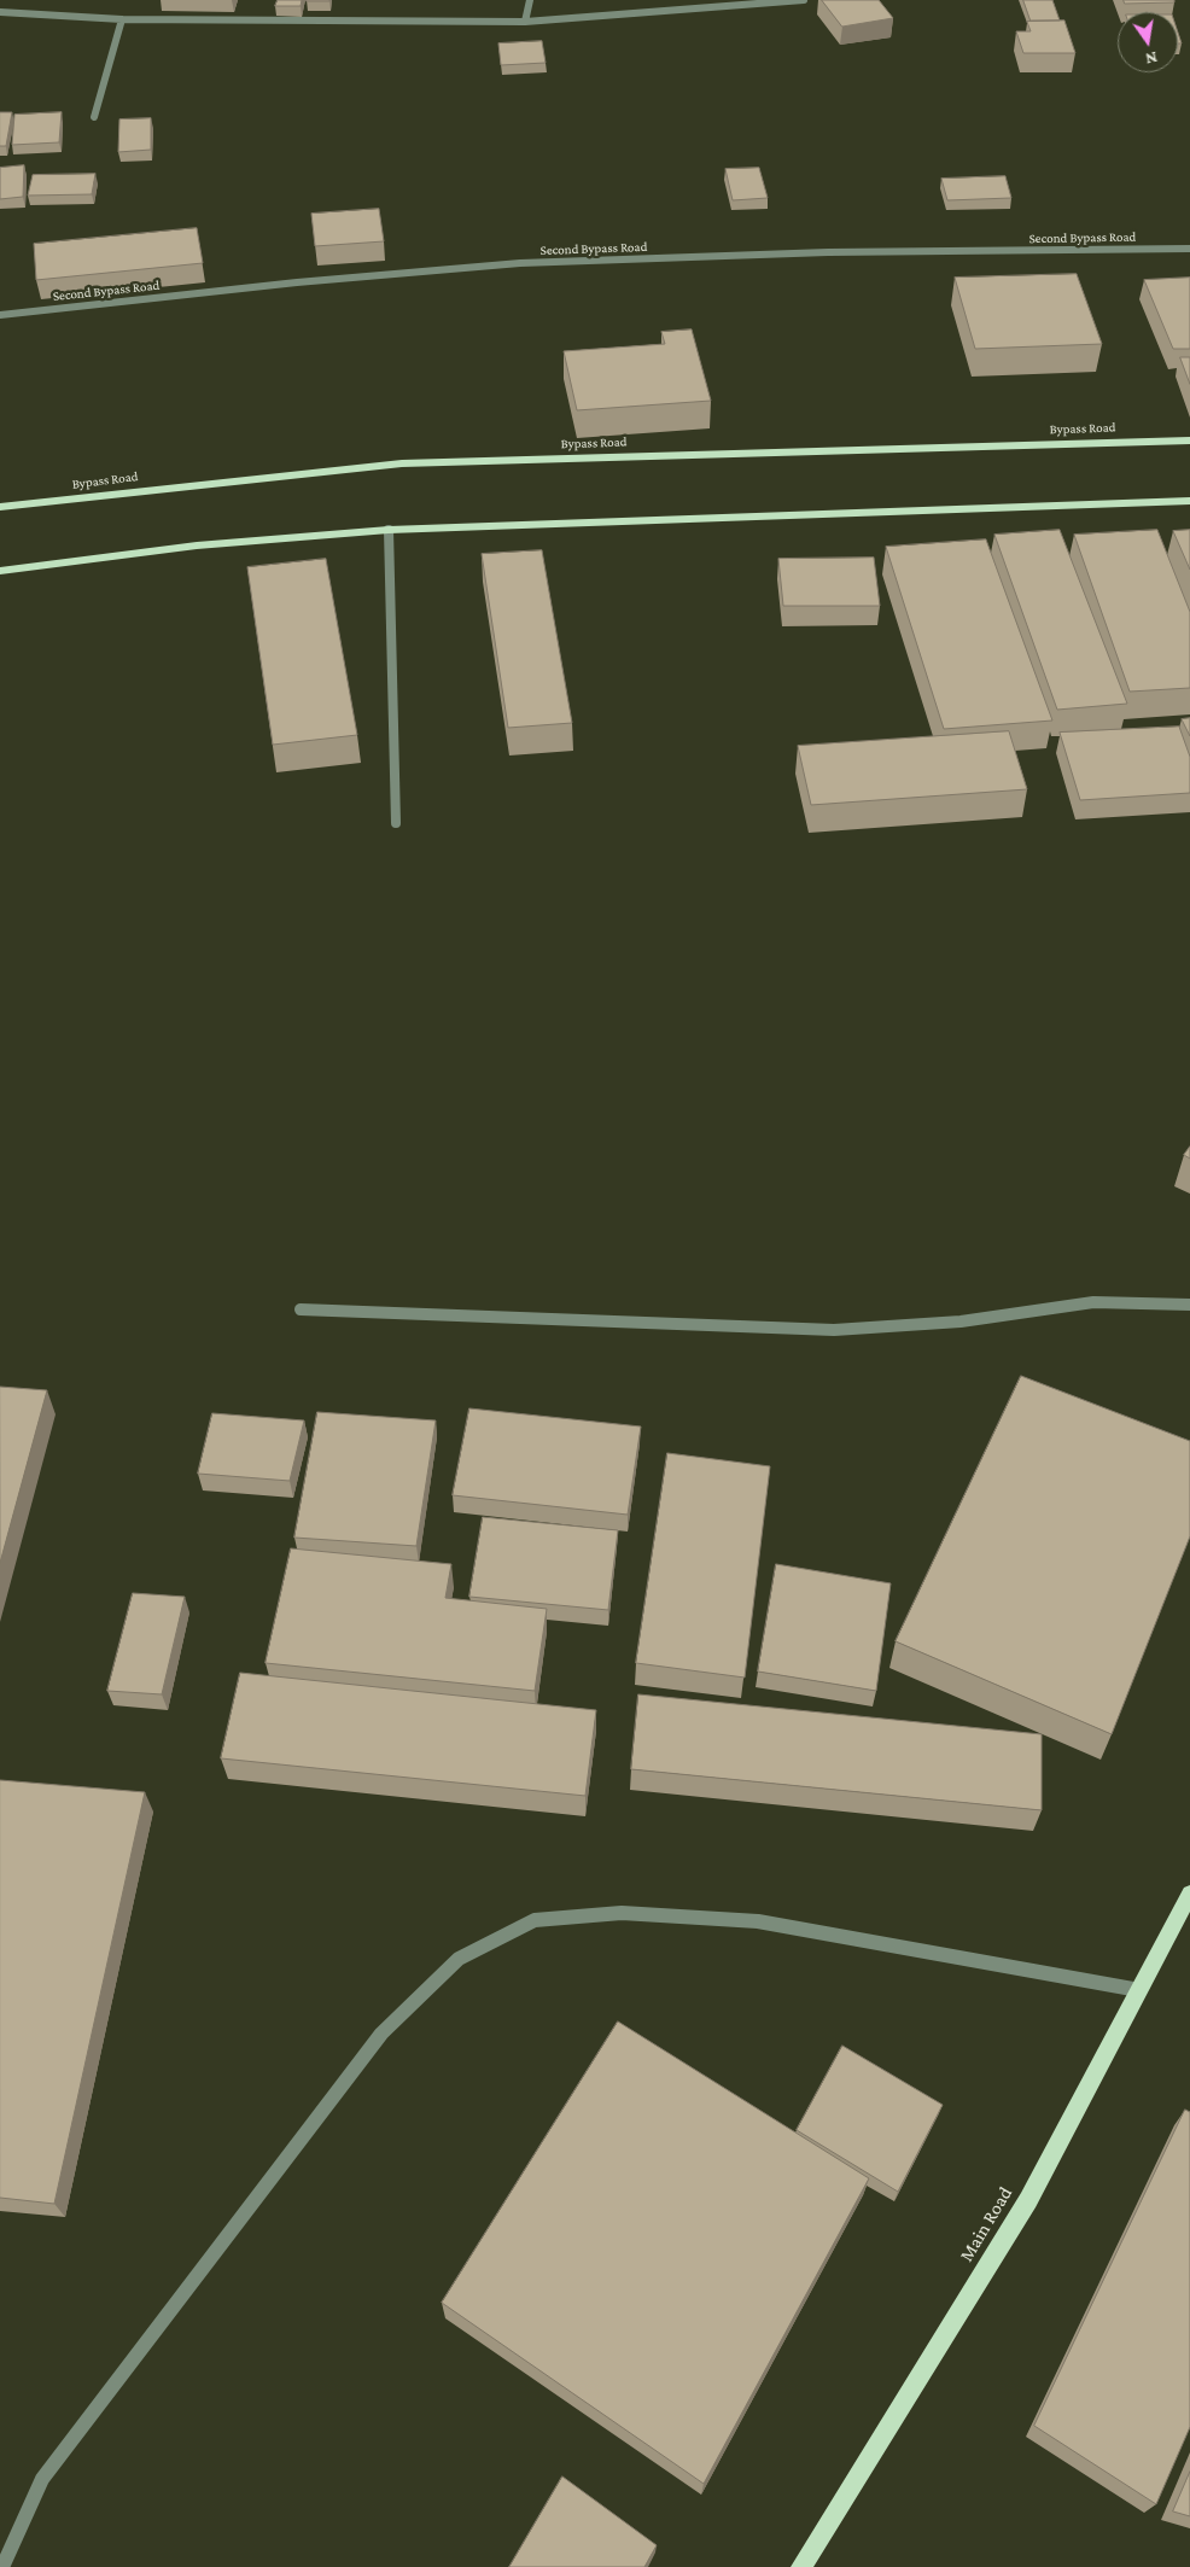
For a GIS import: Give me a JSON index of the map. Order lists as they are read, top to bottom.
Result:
{
  "streets": {
    "main road": ["Bypass Road", "Main Road"],
    "street": ["Second Bypass Road"]
  },
  "north": "bottom"
}
